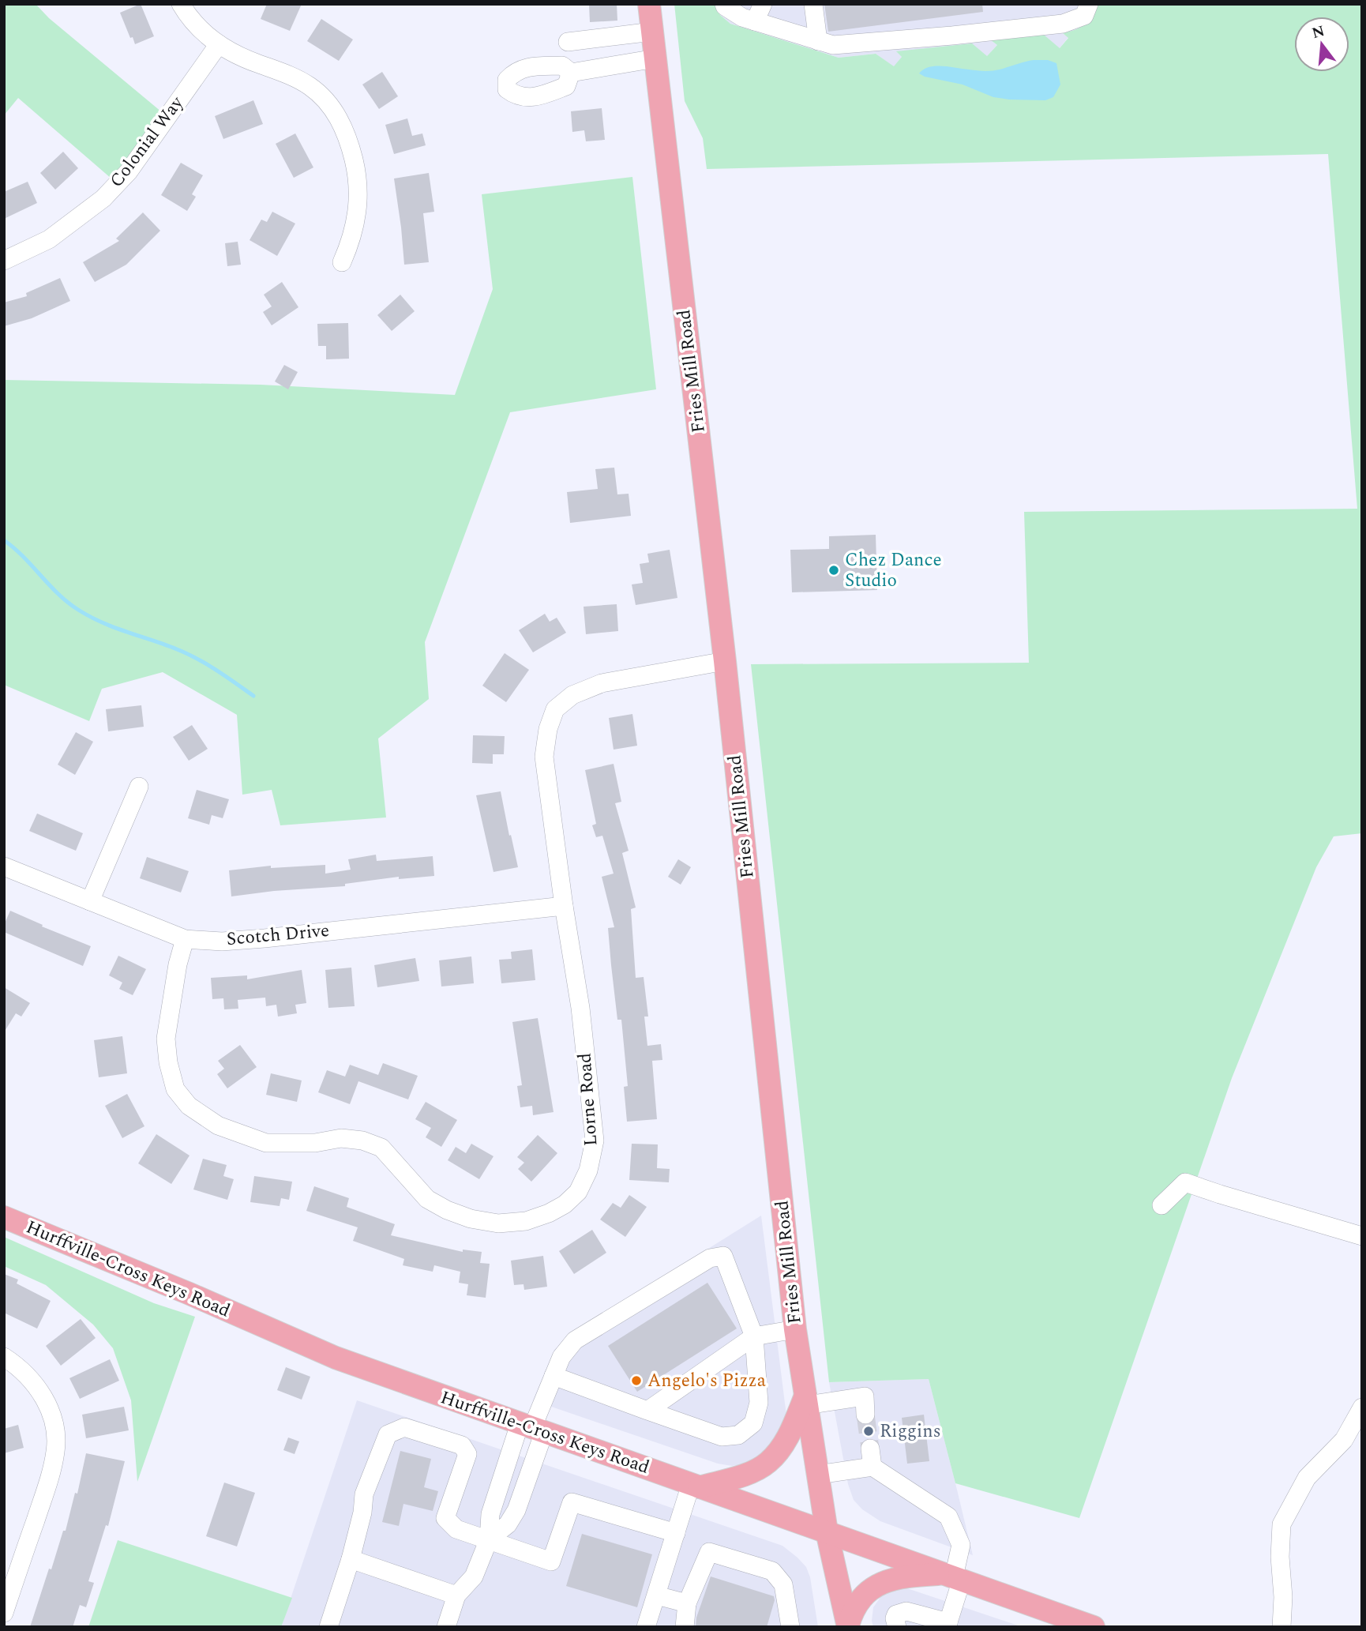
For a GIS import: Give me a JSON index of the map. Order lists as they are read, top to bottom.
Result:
{
  "streets": {
    "main road": ["Fries Mill Road", "Hurffville-Cross Keys Road"],
    "street": ["Colonial Way", "Scotch Drive", "Lorne Road"]
  },
  "crossings": [
    ["Fries Mill Road", "Lorne Road"],
    ["Fries Mill Road", "Hurffville-Cross Keys Road"],
    ["Scotch Drive", "Lorne Road"]
  ],
  "places": ["Chez Dance Studio", "Angelo's Pizza", "Riggins"],
  "north": "top"
}
